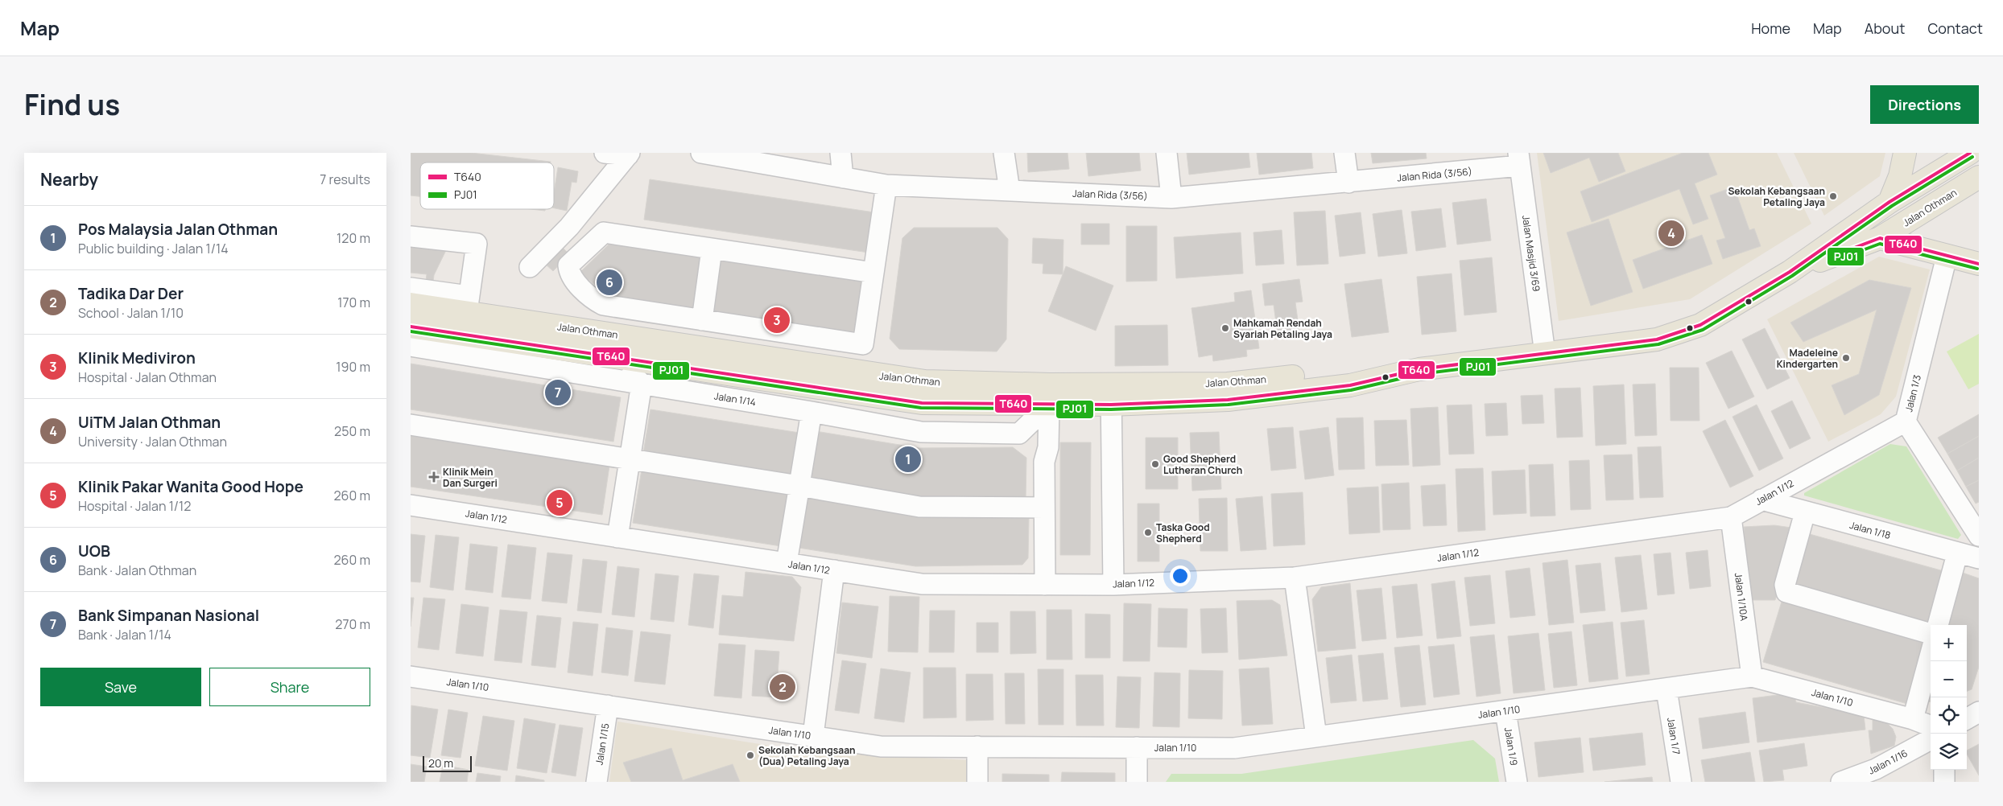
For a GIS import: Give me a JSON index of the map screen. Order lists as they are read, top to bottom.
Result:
{
  "streets": {
    "main road": ["Jalan Othman"],
    "street": [
      "Jalan Rida (3/56)",
      "Jalan Masjid 3/69",
      "Jalan 1/3",
      "Jalan 1/14",
      "Jalan 1/12",
      "Jalan 1/18",
      "Jalan 1/10A",
      "Jalan 1/10",
      "Jalan 1/7",
      "Jalan 1/15",
      "Jalan 1/9",
      "Jalan 1/16"
    ]
  },
  "crossings": [
    ["Jalan Rida (3/56)", "Jalan Masjid 3/69"],
    ["Jalan Othman", "Jalan Masjid 3/69"],
    ["Jalan Othman", "Jalan 1/14"],
    ["Jalan 1/3", "Jalan 1/12"],
    ["Jalan 1/12", "Jalan 1/18"],
    ["Jalan 1/12", "Jalan 1/10A"],
    ["Jalan 1/10A", "Jalan 1/10"],
    ["Jalan 1/10", "Jalan 1/7"],
    ["Jalan 1/10", "Jalan 1/15"],
    ["Jalan 1/10", "Jalan 1/9"]
  ],
  "places": {
    "other": [
      "Sekolah Kebangsaan Petaling Jaya",
      "Mahkamah Rendah Syariah Petaling Jaya",
      "Madeleine Kindergarten",
      "Good Shepherd Lutheran Church",
      "Taska Good Shepherd",
      "Sekolah Kebangsaan (Dua) Petaling Jaya"
    ],
    "health": ["Klinik Mein Dan Surgeri"]
  },
  "lines": ["transit line T640", "transit line PJ01"],
  "legend": ["T640", "PJ01"],
  "scale_bar": "20 m",
  "page": {
    "header": "Map",
    "nav": [
      "Home",
      "Map",
      "About",
      "Contact"
    ],
    "title": "Find us",
    "buttons": [
      "Directions",
      ["Save", "Share"]
    ],
    "heading": ["Nearby", "7 results"],
    "list": [
      {
        "mark": "1",
        "name": "Pos Malaysia Jalan Othman",
        "note": "Public building · Jalan 1/14",
        "value": "120 m"
      },
      {
        "mark": "2",
        "name": "Tadika Dar Der",
        "note": "School · Jalan 1/10",
        "value": "170 m"
      },
      {
        "mark": "3",
        "name": "Klinik Mediviron",
        "note": "Hospital · Jalan Othman",
        "value": "190 m"
      },
      {
        "mark": "4",
        "name": "UiTM Jalan Othman",
        "note": "University · Jalan Othman",
        "value": "250 m"
      },
      {
        "mark": "5",
        "name": "Klinik Pakar Wanita Good Hope",
        "note": "Hospital · Jalan 1/12",
        "value": "260 m"
      },
      {
        "mark": "6",
        "name": "UOB",
        "note": "Bank · Jalan Othman",
        "value": "260 m"
      },
      {
        "mark": "7",
        "name": "Bank Simpanan Nasional",
        "note": "Bank · Jalan 1/14",
        "value": "270 m"
      }
    ],
    "pins": [
      "4",
      "6",
      "3",
      "7",
      "1",
      "5",
      "2"
    ],
    "map_buttons": ["+", "−"],
    "scale": "20 m"
  }
}
